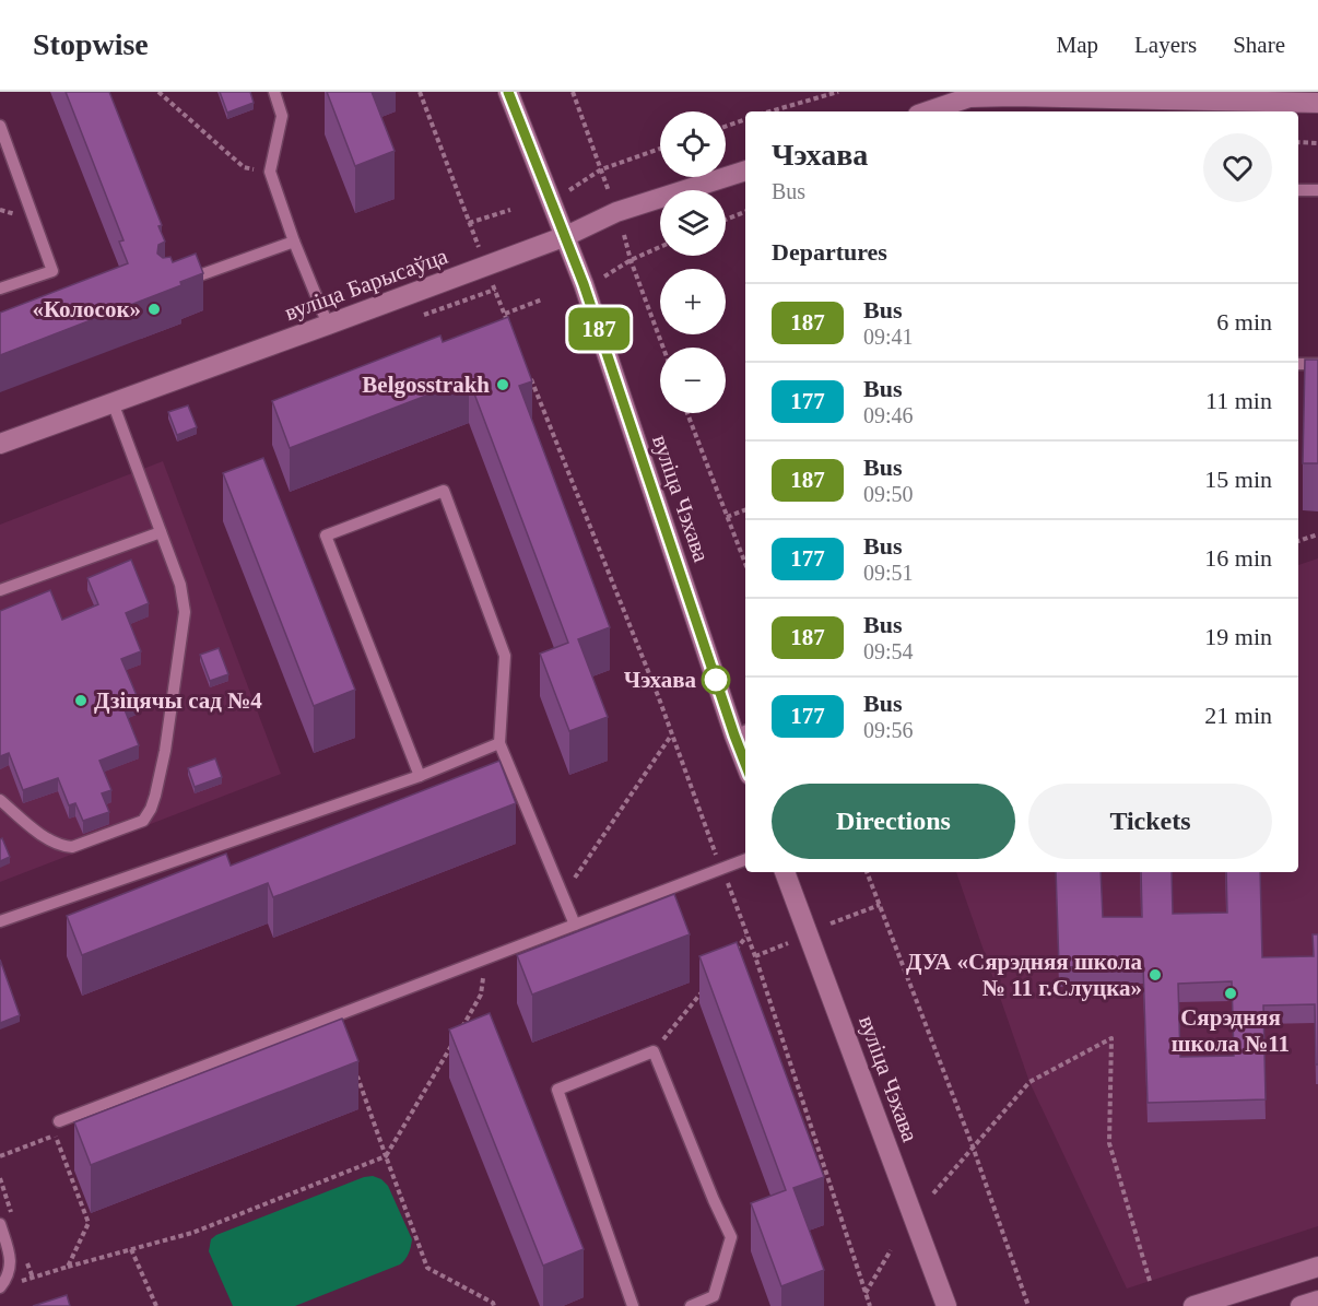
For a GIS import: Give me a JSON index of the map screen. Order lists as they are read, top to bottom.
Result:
{
  "streets": {
    "street": ["вуліца Барысаўца", "вуліца Чэхава"]
  },
  "crossings": [
    ["вуліца Барысаўца", "вуліца Чэхава"]
  ],
  "places": [
    "«Колосок»",
    "Belgosstrakh",
    "Чэхава",
    "Дзіцячы сад №4",
    "ДУА «Сярэдняя школа № 11 г.Слуцка»",
    "Сярэдняя школа №11"
  ],
  "lines": ["bus line 187"],
  "page": {
    "header": "Stopwise",
    "nav": ["Map", "Layers", "Share"],
    "on_map": "187",
    "map_buttons": ["+", "−"],
    "heading": [
      ["Чэхава", "Bus"],
      "Departures"
    ],
    "list": [
      {
        "mark": "187",
        "name": "Bus",
        "note": "09:41",
        "value": "6 min"
      },
      {
        "mark": "177",
        "name": "Bus",
        "note": "09:46",
        "value": "11 min"
      },
      {
        "mark": "187",
        "name": "Bus",
        "note": "09:50",
        "value": "15 min"
      },
      {
        "mark": "177",
        "name": "Bus",
        "note": "09:51",
        "value": "16 min"
      },
      {
        "mark": "187",
        "name": "Bus",
        "note": "09:54",
        "value": "19 min"
      },
      {
        "mark": "177",
        "name": "Bus",
        "note": "09:56",
        "value": "21 min"
      }
    ],
    "buttons": ["Directions", "Tickets"]
  }
}
